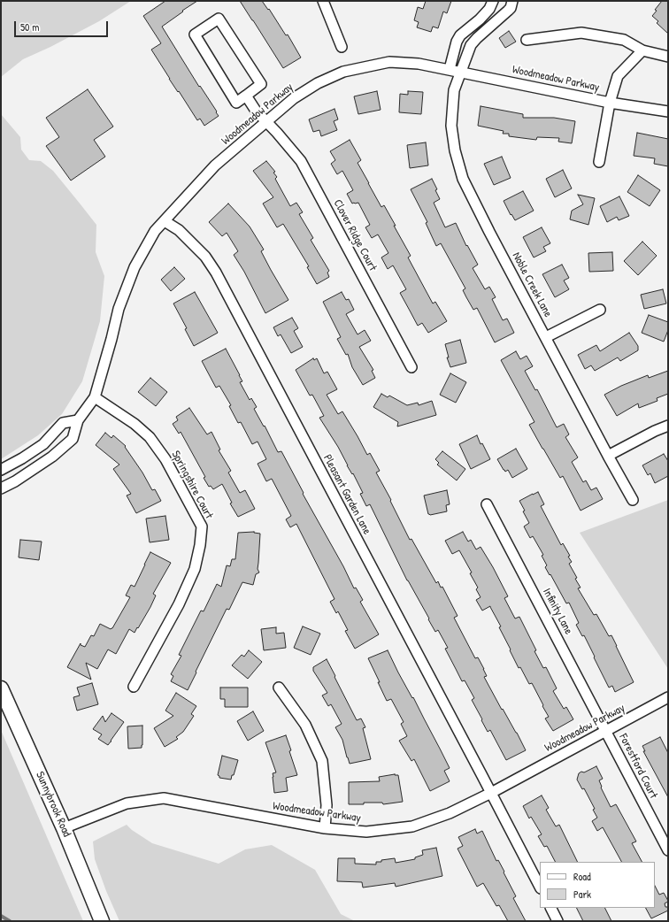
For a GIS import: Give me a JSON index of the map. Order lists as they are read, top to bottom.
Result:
{
  "streets": {
    "main road": ["Sunnybrook Road"],
    "street": [
      "Woodmeadow Parkway",
      "Clover Ridge Court",
      "Noble Creek Lane",
      "Springshire Court",
      "Pleasant Garden Lane",
      "Infinity Lane",
      "Forestford Court"
    ]
  },
  "crossings": [
    ["Woodmeadow Parkway", "Clover Ridge Court"],
    ["Woodmeadow Parkway", "Noble Creek Lane"],
    ["Woodmeadow Parkway", "Springshire Court"],
    ["Woodmeadow Parkway", "Pleasant Garden Lane"],
    ["Woodmeadow Parkway", "Infinity Lane"],
    ["Woodmeadow Parkway", "Forestford Court"],
    ["Woodmeadow Parkway", "Sunnybrook Road"],
    ["Infinity Lane", "Forestford Court"]
  ],
  "legend": ["Road", "Park"],
  "scale_bar": "50 m"
}
